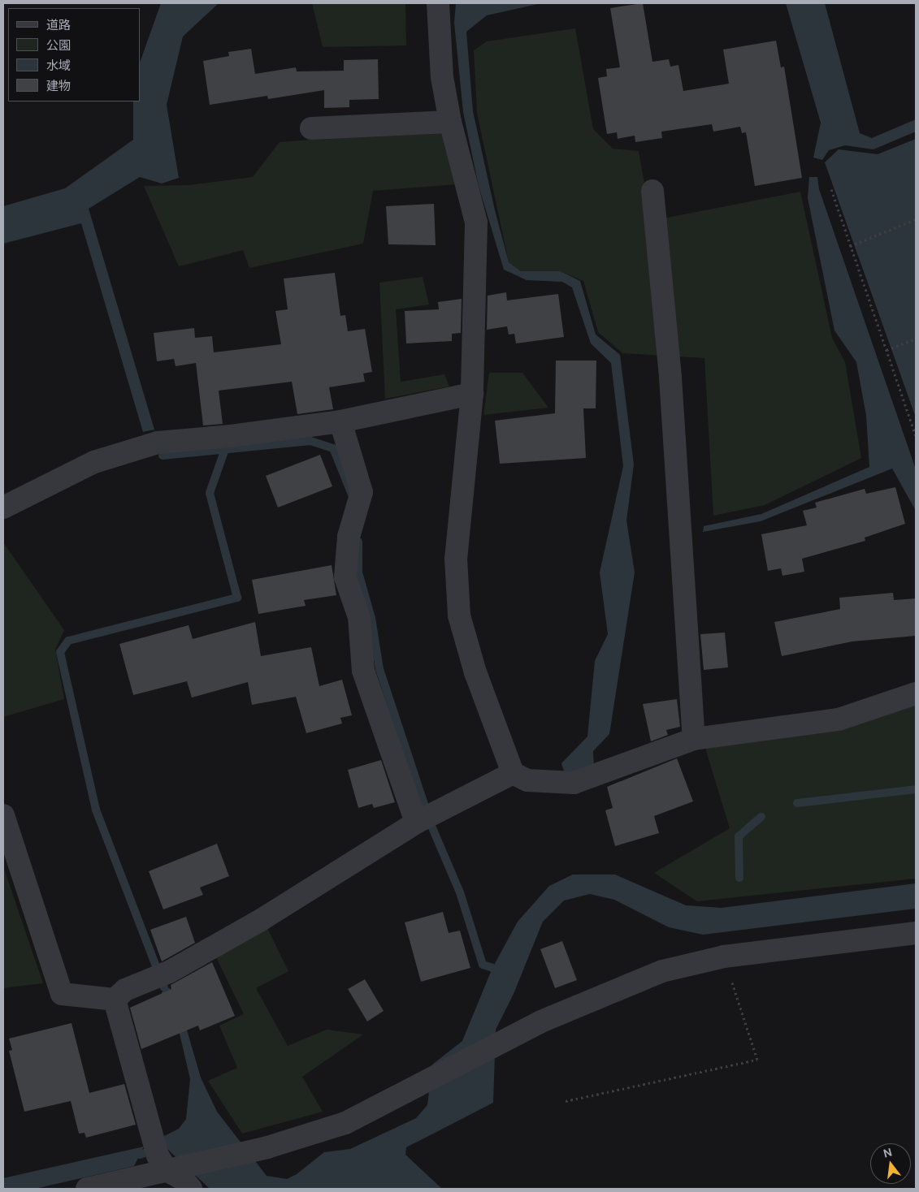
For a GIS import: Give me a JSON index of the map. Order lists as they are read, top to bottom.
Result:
{
  "legend": [
    "道路",
    "公園",
    "水域",
    "建物"
  ],
  "north": "top"
}
